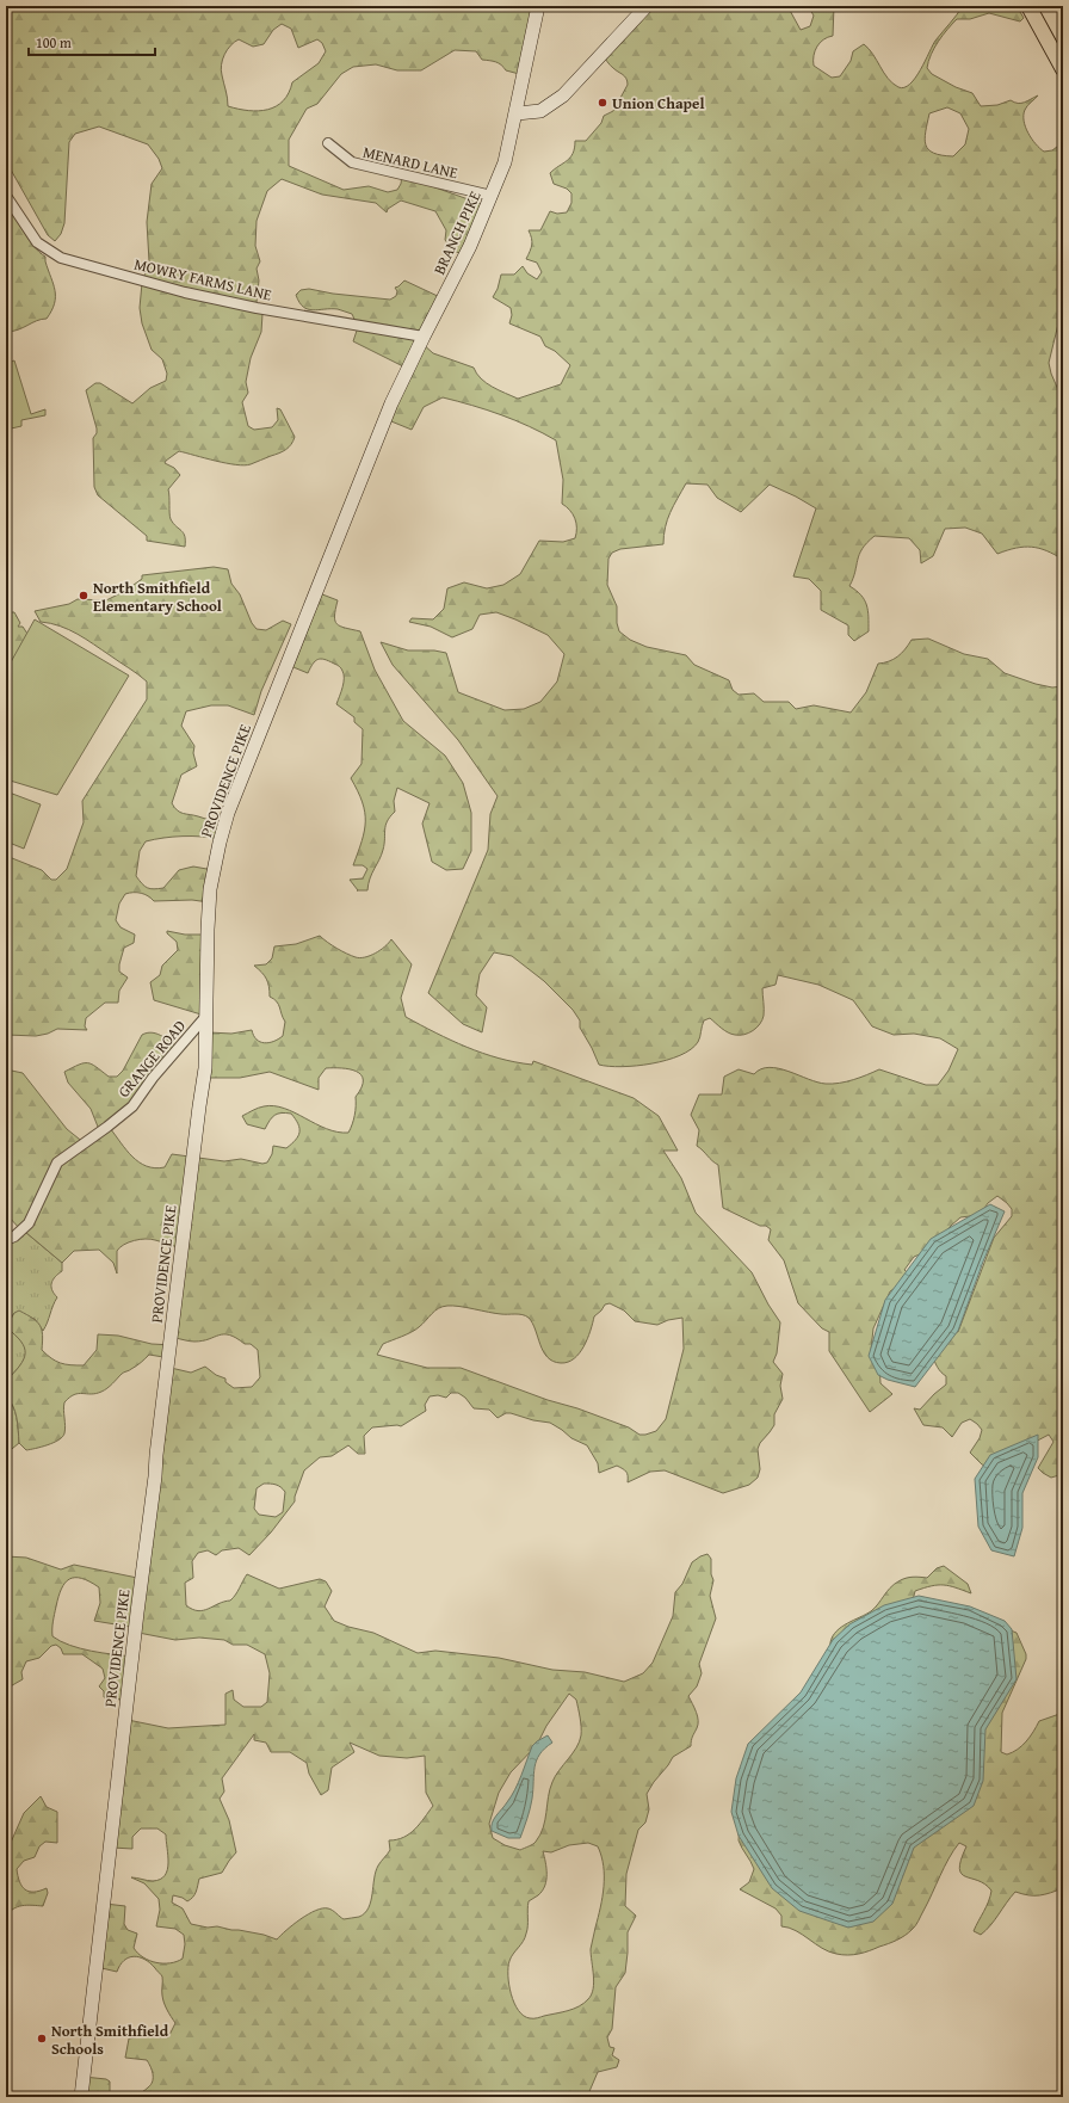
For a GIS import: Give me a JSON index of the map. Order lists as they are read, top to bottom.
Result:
{
  "streets": {
    "main road": ["BRANCH PIKE", "PROVIDENCE PIKE"],
    "street": ["MENARD LANE", "MOWRY FARMS LANE", "GRANGE ROAD"]
  },
  "crossings": [
    ["MENARD LANE", "BRANCH PIKE"],
    ["BRANCH PIKE", "MOWRY FARMS LANE"],
    ["BRANCH PIKE", "PROVIDENCE PIKE"],
    ["PROVIDENCE PIKE", "GRANGE ROAD"]
  ],
  "places": ["Union Chapel", "North Smithfield Elementary School", "North Smithfield Schools"],
  "scale_bar": "100 m"
}
